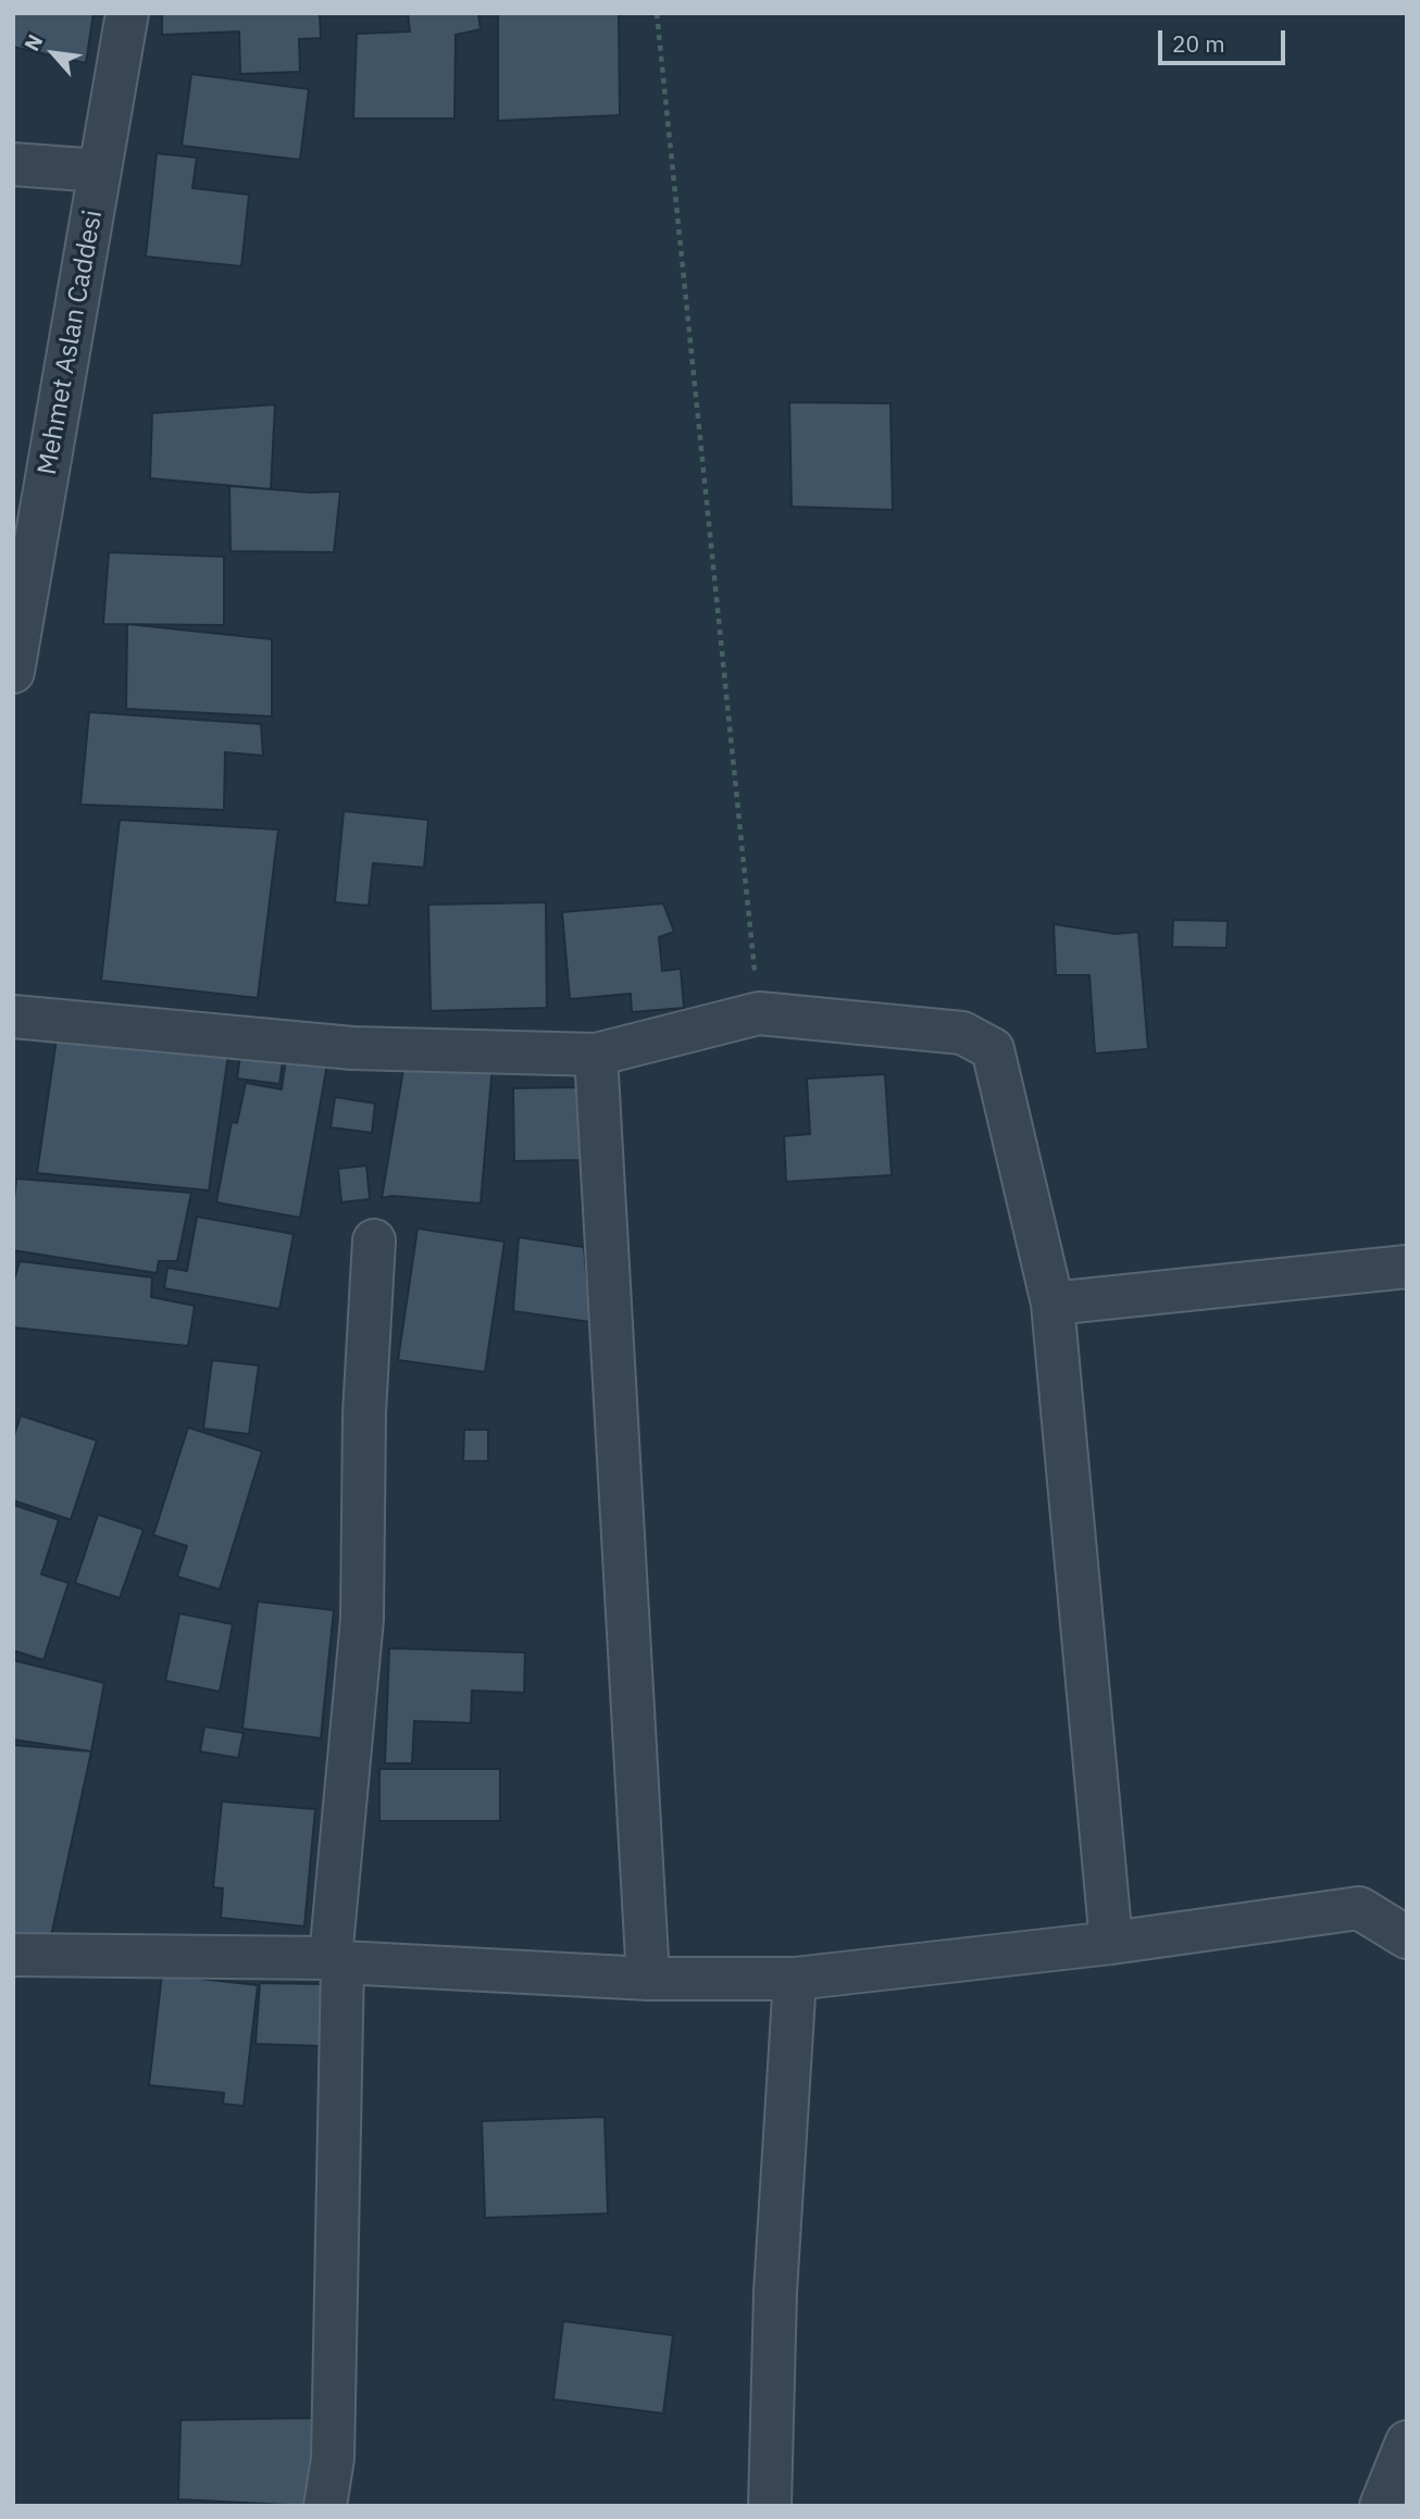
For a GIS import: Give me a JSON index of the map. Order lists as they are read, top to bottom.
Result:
{
  "streets": {
    "street": ["Mehmet Aslan Caddesi"]
  },
  "scale_bar": "20 m",
  "north": "top left"
}
